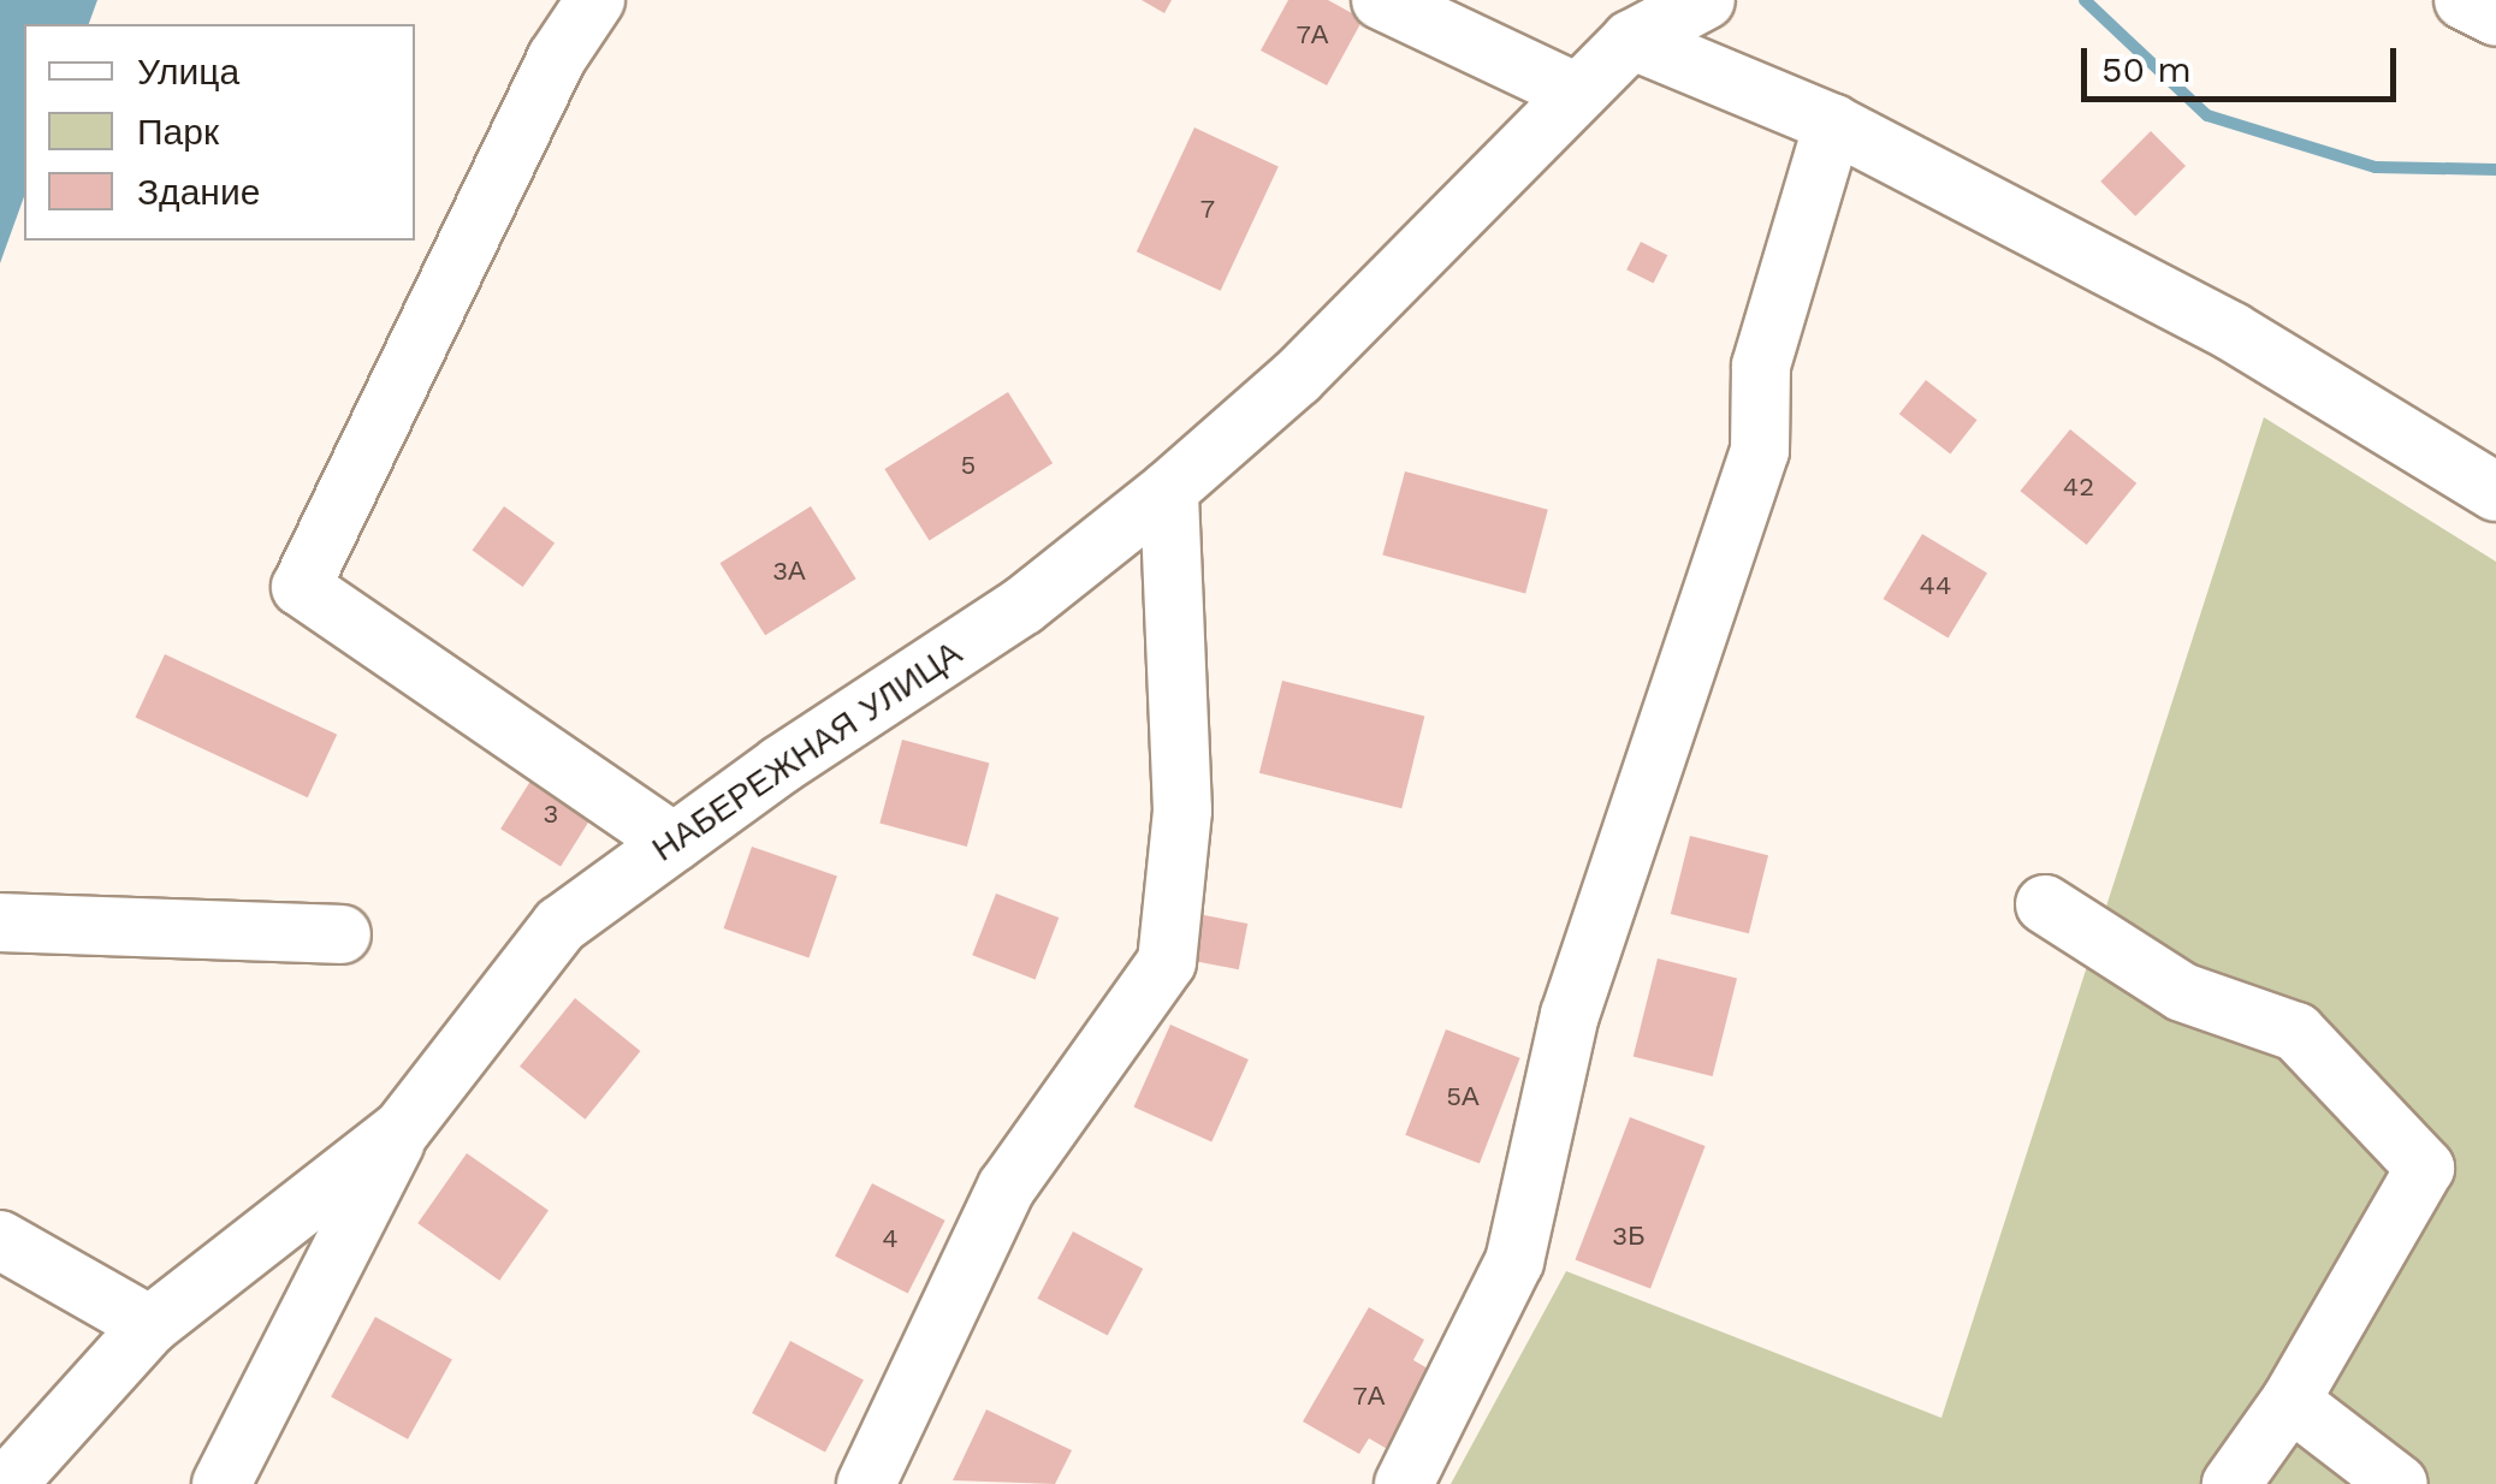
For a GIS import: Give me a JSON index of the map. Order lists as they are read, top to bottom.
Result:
{
  "streets": {
    "street": ["НАБЕРЕЖНАЯ УЛИЦА"]
  },
  "house_numbers": [
    "7А",
    "7",
    "5",
    "42",
    "3А",
    "44",
    "3",
    "5А",
    "3Б",
    "4",
    "7А"
  ],
  "legend": ["Улица", "Парк", "Здание"],
  "scale_bar": "50 m"
}
